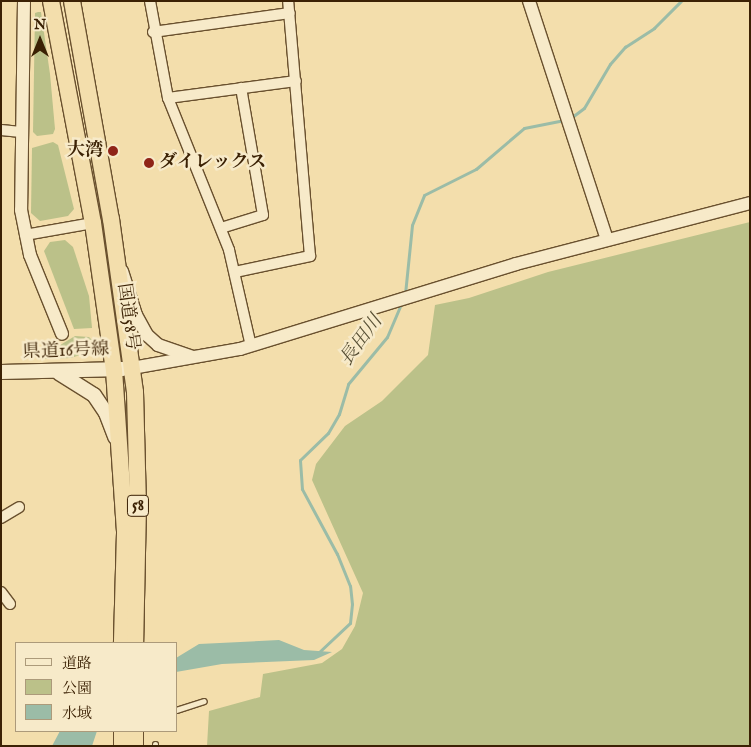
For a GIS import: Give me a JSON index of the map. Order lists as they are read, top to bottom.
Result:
{
  "streets": {
    "highway": ["国道58号", "58"],
    "main road": ["県道16号線"]
  },
  "crossings": [
    ["国道58号", "県道16号線"]
  ],
  "water": ["長田川"],
  "places": ["大湾", "ダイレックス"],
  "legend": ["道路", "公園", "水域"],
  "north": "top"
}
